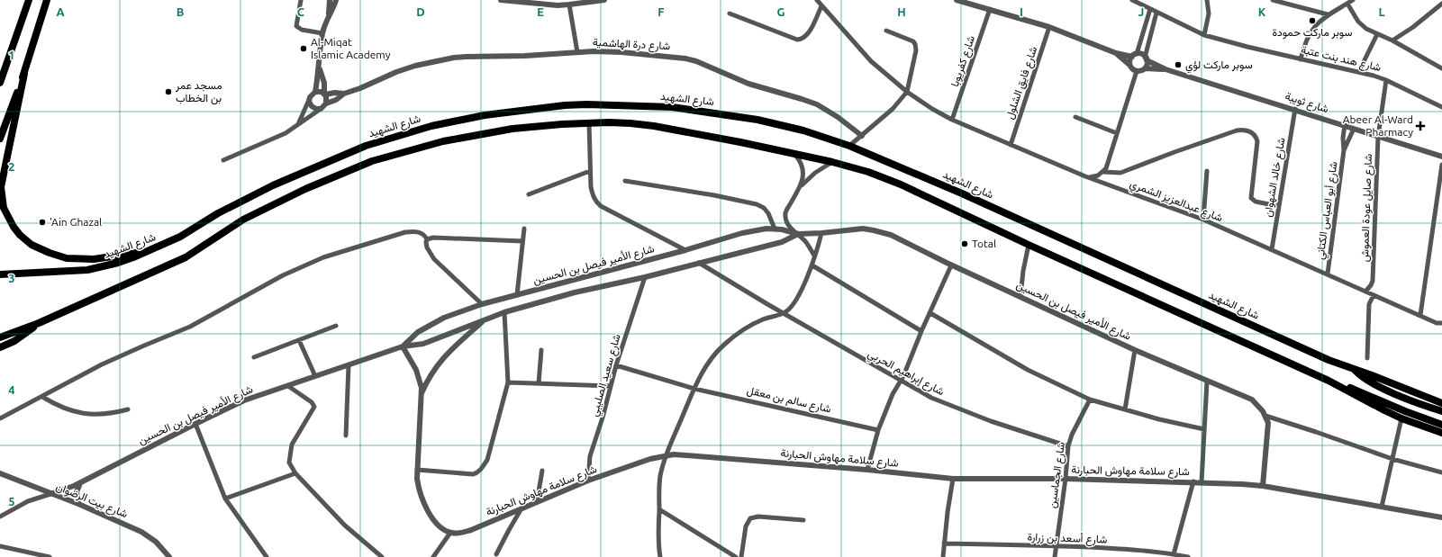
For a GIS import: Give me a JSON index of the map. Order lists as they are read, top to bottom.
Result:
{
  "streets": {
    "highway": ["شارع الشهيد"],
    "street": [
      "شارع درة الهاشمية",
      "شارع هند بنت عتبة",
      "شارع كفريوبا",
      "شارع فايق الشلول",
      "شارع ثويبة",
      "شارع خالد الشهوان",
      "شارع عبدالعزيز الشمري",
      "شارع صايل عودة العموش",
      "شارع أبو العباس الكتاني",
      "شارع الأمير فيصل بن الحسين",
      "شارع إبراهيم الحربي",
      "شارع سعيد الصليبي",
      "شارع سالم بن معقل",
      "شارع سلامة مهاوش الحبارنة",
      "شارع الجماسين",
      "شارع بيت الرضوان",
      "شارع أسعد بن زرارة"
    ]
  },
  "crossings": [
    ["شارع هند بنت عتبة", "شارع صايل عودة العموش"],
    ["شارع كفريوبا", "شارع عبدالعزيز الشمري"],
    ["شارع فايق الشلول", "شارع عبدالعزيز الشمري"],
    ["شارع ثويبة", "شارع خالد الشهوان"],
    ["شارع ثويبة", "شارع صايل عودة العموش"],
    ["شارع ثويبة", "شارع أبو العباس الكتاني"],
    ["شارع خالد الشهوان", "شارع عبدالعزيز الشمري"],
    ["شارع عبدالعزيز الشمري", "شارع صايل عودة العموش"],
    ["شارع عبدالعزيز الشمري", "شارع أبو العباس الكتاني"],
    ["شارع الأمير فيصل بن الحسين", "شارع إبراهيم الحربي"],
    ["شارع الأمير فيصل بن الحسين", "شارع سعيد الصليبي"],
    ["شارع الأمير فيصل بن الحسين", "شارع سلامة مهاوش الحبارنة"],
    ["شارع الأمير فيصل بن الحسين", "شارع بيت الرضوان"],
    ["شارع إبراهيم الحربي", "شارع الجماسين"],
    ["شارع سعيد الصليبي", "شارع سالم بن معقل"],
    ["شارع سعيد الصليبي", "شارع سلامة مهاوش الحبارنة"],
    ["شارع سلامة مهاوش الحبارنة", "شارع الجماسين"],
    ["شارع الجماسين", "شارع أسعد بن زرارة"]
  ],
  "places": {
    "other": [
      "سوبر ماركت حمودة",
      "Al-Miqat Islamic Academy",
      "سوبر ماركت لؤي",
      "مسجد عمر بن الخطاب",
      "'Ain Ghazal",
      "Total"
    ],
    "health": ["Abeer Al-Ward Pharmacy"]
  },
  "grid": {
    "columns": [
      "A",
      "B",
      "C",
      "D",
      "E",
      "F",
      "G",
      "H",
      "I",
      "J",
      "K",
      "L"
    ],
    "rows": [
      "1",
      "2",
      "3",
      "4",
      "5"
    ]
  }
}
